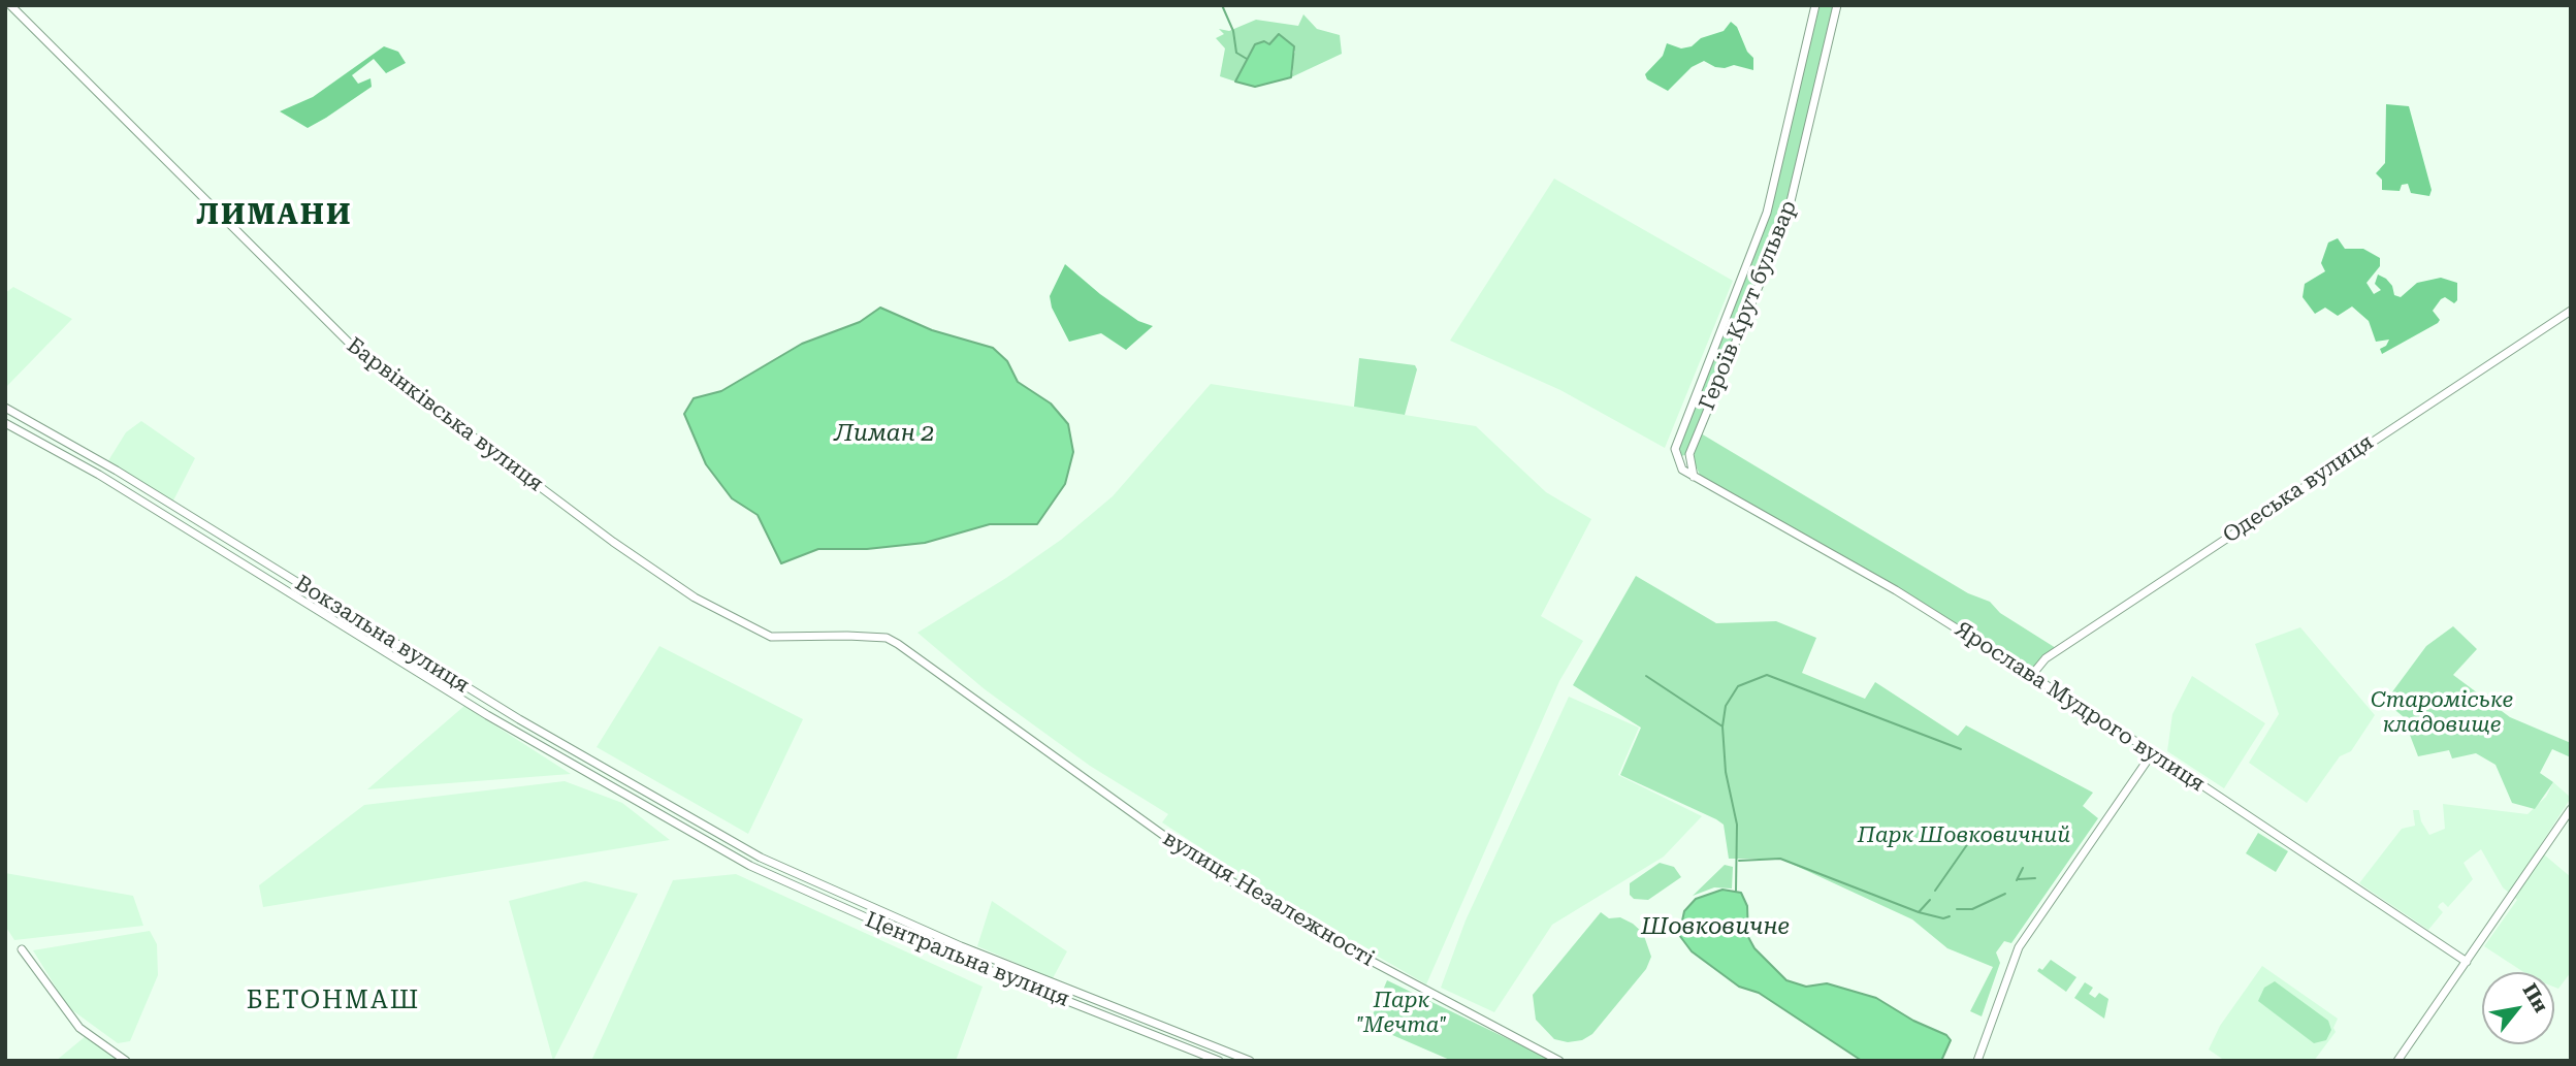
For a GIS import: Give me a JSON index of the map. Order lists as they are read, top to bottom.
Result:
{
  "streets": {
    "street": [
      "Героїв Крут бульвар",
      "Барвінківська вулиця",
      "Одеська вулиця",
      "Вокзальна вулиця",
      "Ярослава Мудрого вулиця",
      "вулиця Незалежності",
      "Центральна вулиця"
    ]
  },
  "crossings": [
    ["Героїв Крут бульвар", "Ярослава Мудрого вулиця"],
    ["Барвінківська вулиця", "вулиця Незалежності"],
    ["Одеська вулиця", "Ярослава Мудрого вулиця"],
    ["Вокзальна вулиця", "Центральна вулиця"]
  ],
  "districts": ["ЛИМАНИ", "БЕТОНМАШ"],
  "water": ["Лиман 2", "Шовковичне"],
  "parks": ["Староміське кладовище", "Парк Шовковичний", "Парк \"Мечта\""],
  "north": "top right"
}
